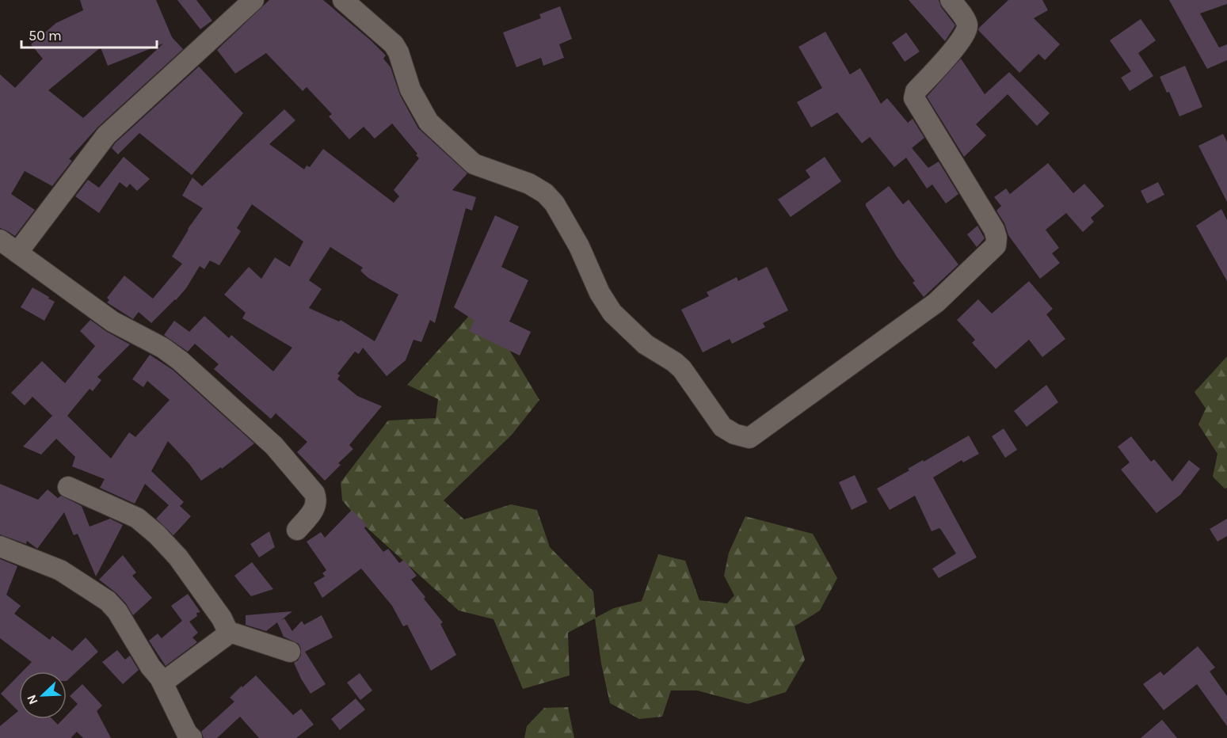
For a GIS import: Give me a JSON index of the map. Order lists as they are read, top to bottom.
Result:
{
  "scale_bar": "50 m",
  "north": "bottom left"
}
